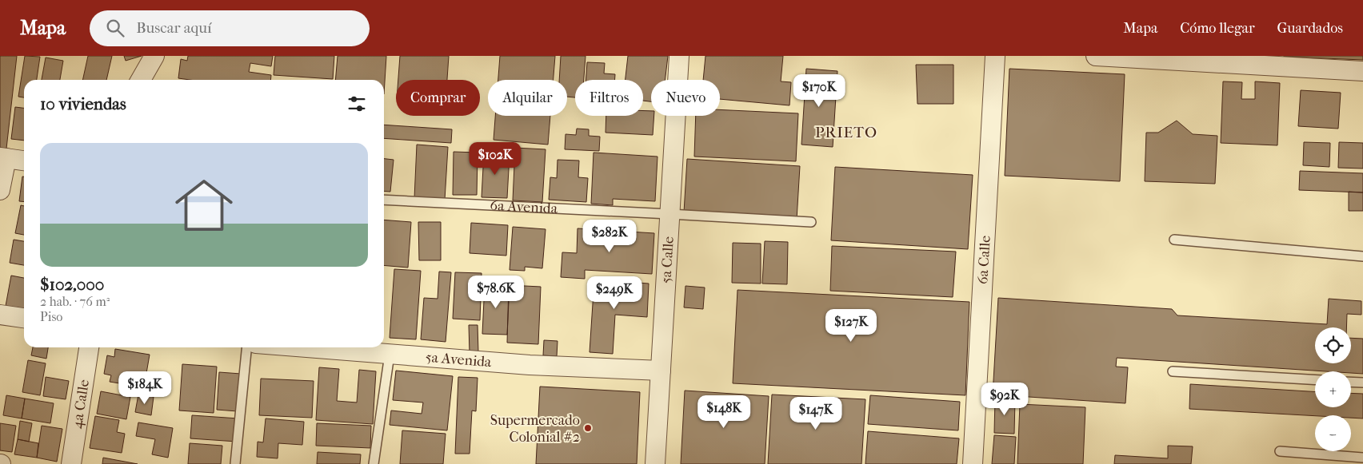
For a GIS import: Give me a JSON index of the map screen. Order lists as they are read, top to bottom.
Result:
{
  "streets": {
    "street": [
      "5a Calle",
      "6a Calle",
      "5a Avenida",
      "4a Calle"
    ],
    "lane": ["6a Avenida"]
  },
  "crossings": [
    ["6a Avenida", "5a Calle"],
    ["5a Calle", "5a Avenida"]
  ],
  "districts": ["PRIETO"],
  "places": ["Supermercado Colonial #2"],
  "page": {
    "header": "Mapa",
    "search": "Buscar aquí",
    "nav": ["Mapa", "Cómo llegar", "Guardados"],
    "price": [
      "$170K",
      "$102K",
      "$282K",
      "$78.6K",
      "$249K",
      "$127K",
      "$184K",
      "$92K",
      "$148K",
      "$147K"
    ],
    "chip": [
      "Comprar",
      "Alquilar",
      "Filtros",
      "Nuevo"
    ],
    "heading": "10 viviendas",
    "list": [
      {
        "name": "$102,000",
        "note": "2 hab. · 76 m² · Piso"
      }
    ],
    "map_buttons": ["+", "−"]
  }
}
